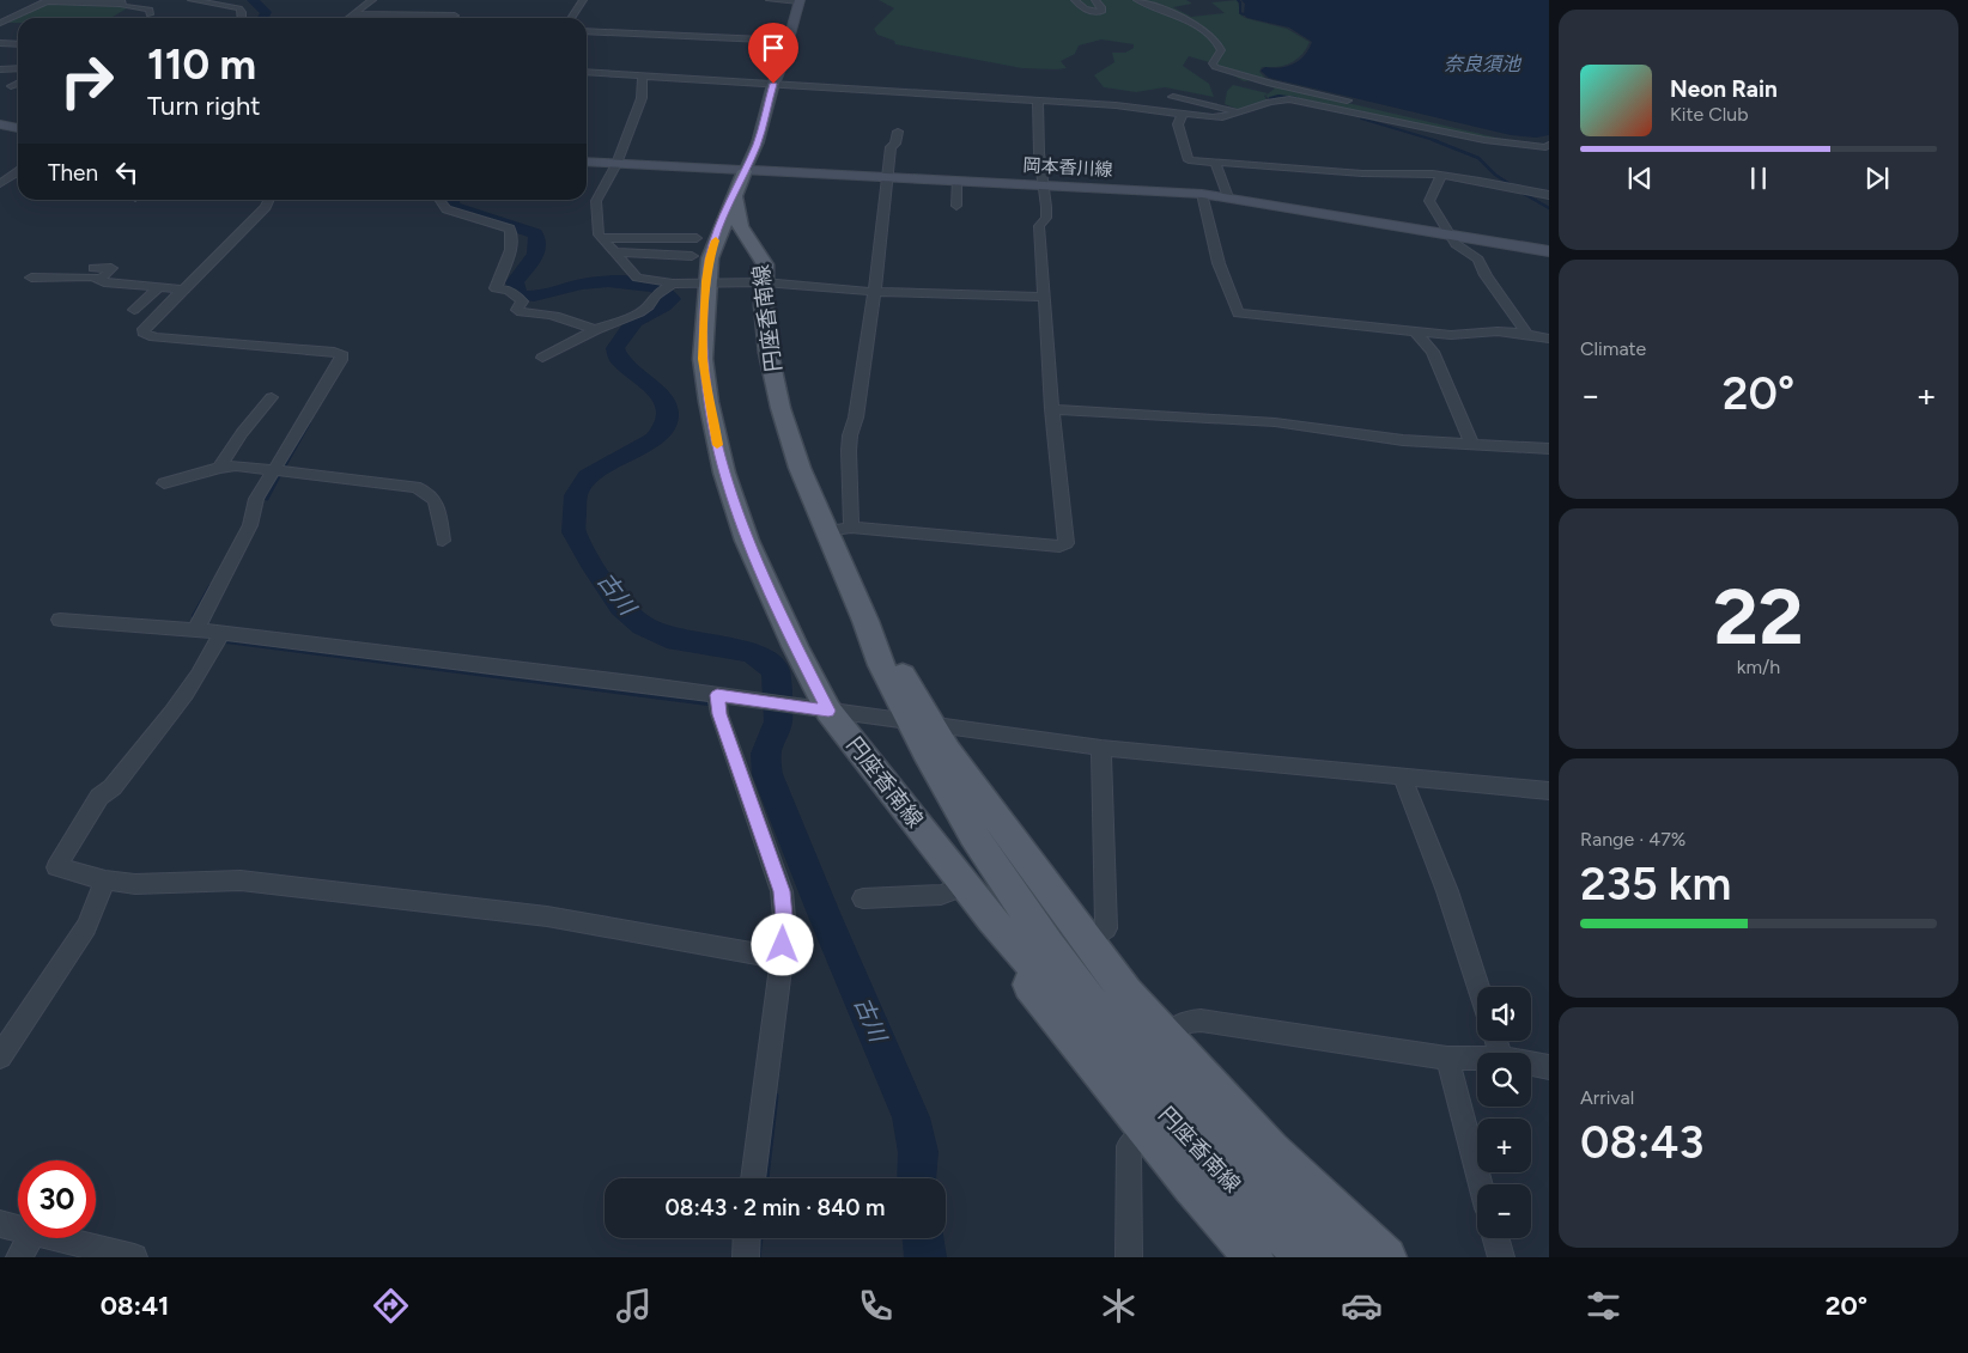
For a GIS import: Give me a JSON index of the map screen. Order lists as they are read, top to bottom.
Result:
{
  "streets": {
    "main road": ["岡本香川線", "円座香南線"]
  },
  "crossings": [
    ["岡本香川線", "円座香南線"]
  ],
  "water": ["奈良須池", "古川"],
  "page": {
    "turn": ["110 m", "Turn right"],
    "song": ["Neon Rain", "Kite Club"],
    "then": "Then",
    "tile": [
      "Climate",
      ["22", "km/h"],
      ["Range · 47%", "235 km"],
      ["Arrival", "08:43"]
    ],
    "heat": ["−", "20°", "+"],
    "map_buttons": ["+", "−"],
    "limit": "30",
    "trip": "08:43 · 2 min · 840 m",
    "tabs": ["08:41", "20°"]
  }
}
